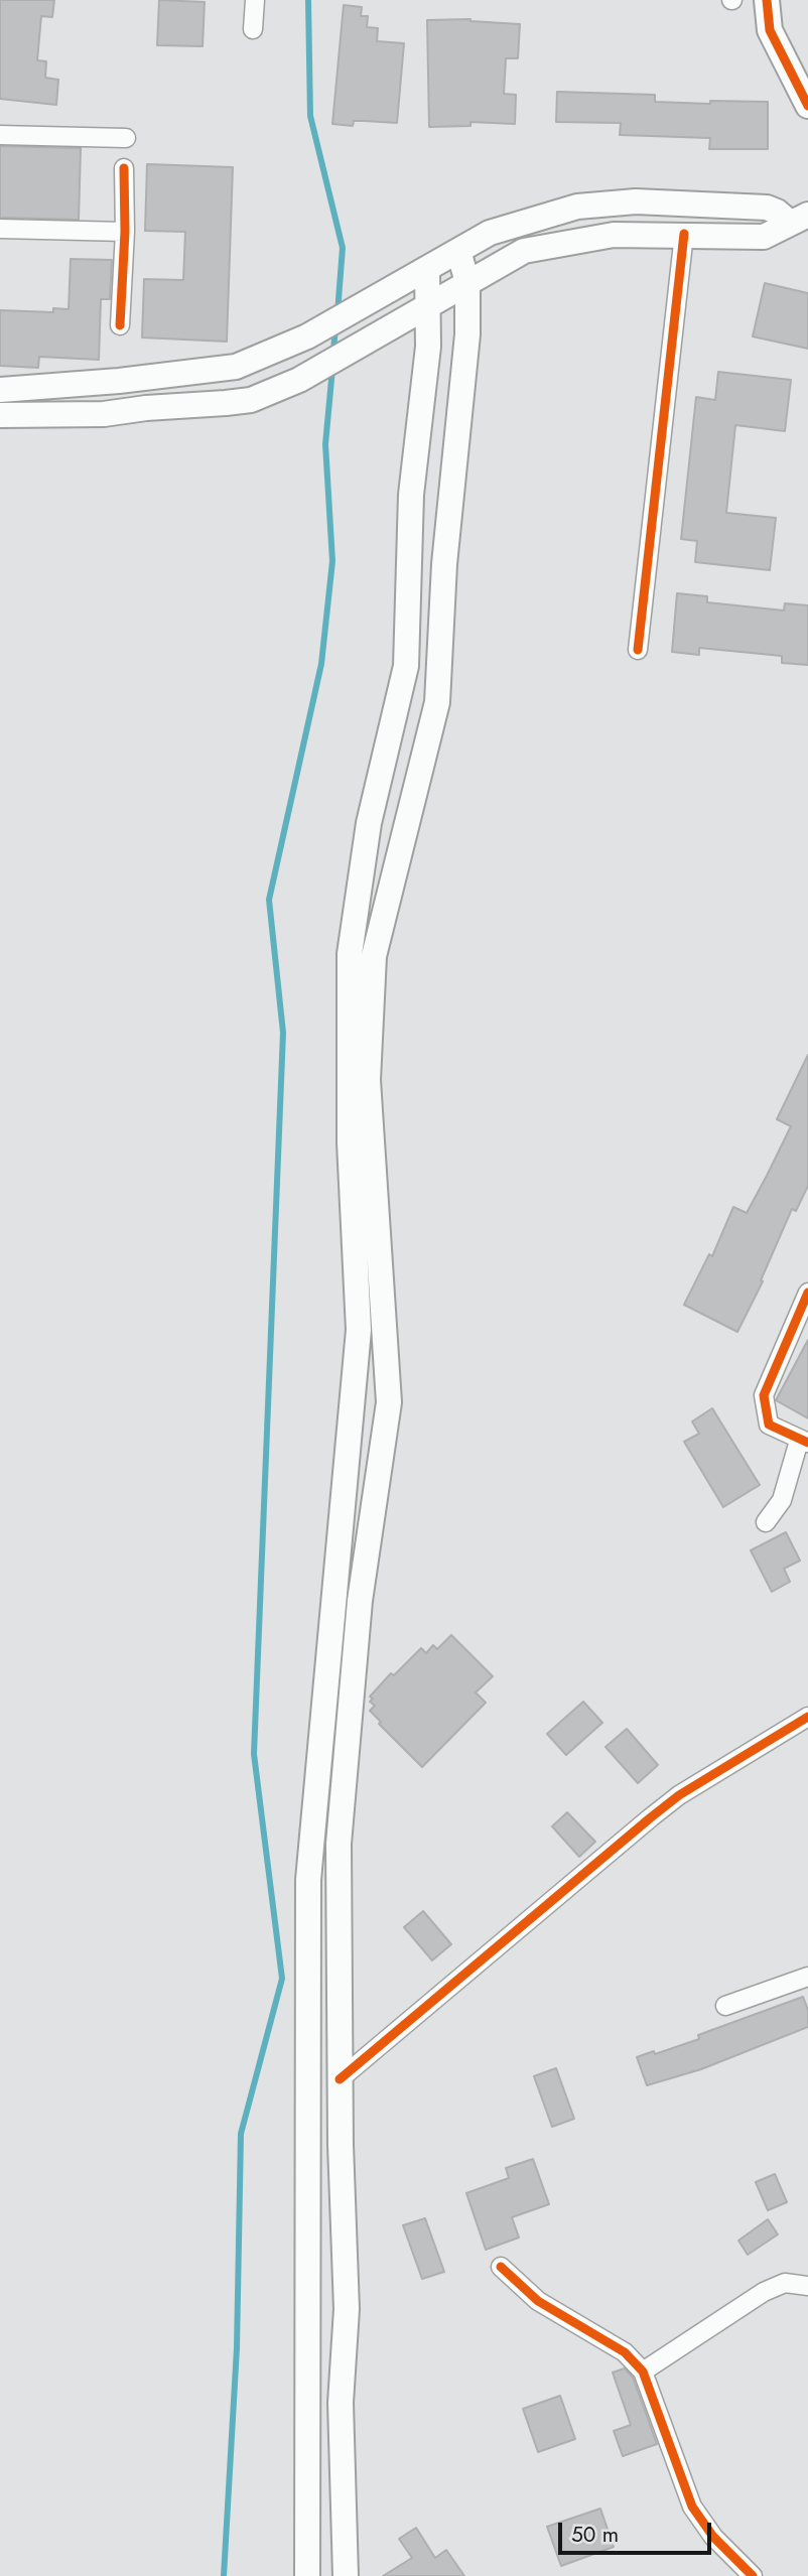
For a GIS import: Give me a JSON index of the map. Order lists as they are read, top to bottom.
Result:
{
  "scale_bar": "50 m"
}
